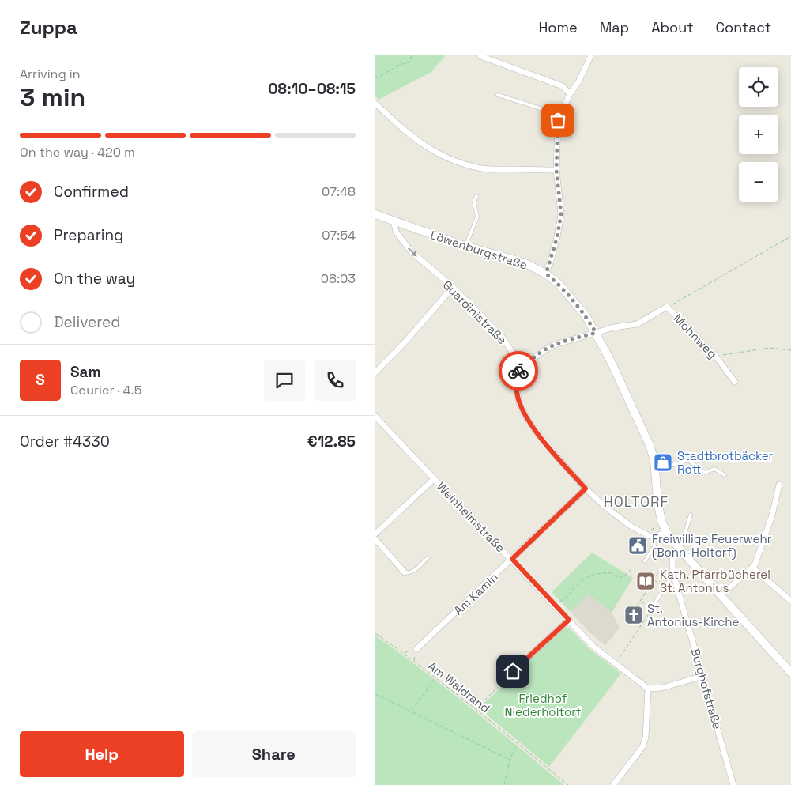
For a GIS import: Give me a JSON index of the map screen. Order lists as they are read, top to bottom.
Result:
{
  "streets": {
    "street": [
      "Löwenburgstraße",
      "Guardinistraße",
      "Mohnweg",
      "Weinheimstraße",
      "Am Kamin",
      "Burghofstraße"
    ],
    "path": ["Am Waldrand"]
  },
  "crossings": [
    ["Löwenburgstraße", "Guardinistraße"],
    ["Löwenburgstraße", "Mohnweg"],
    ["Löwenburgstraße", "Burghofstraße"],
    ["Guardinistraße", "Mohnweg"],
    ["Weinheimstraße", "Am Kamin"]
  ],
  "one_way": ["Guardinistraße"],
  "districts": ["HOLTORF"],
  "parks": ["Friedhof Niederholtorf"],
  "places": {
    "shop": ["Stadtbrotbäcker Rott"],
    "public building": ["Freiwillige Feuerwehr (Bonn-Holtorf)"],
    "library": ["Kath. Pfarrbücherei St. Antonius"],
    "church": ["St. Antonius-Kirche"]
  },
  "page": {
    "header": "Zuppa",
    "nav": [
      "Home",
      "Map",
      "About",
      "Contact"
    ],
    "heading": ["3 min", "Arriving in", "08:10–08:15"],
    "panel": [
      "Sam",
      "Courier · 4.5",
      "Order #4330",
      "€12.85"
    ],
    "map_buttons": ["+", "−"],
    "bar": "On the way · 420 m",
    "list": [
      ["Confirmed", "07:48"],
      ["Preparing", "07:54"],
      ["On the way", "08:03"],
      "Delivered"
    ],
    "round": "S",
    "buttons": ["Help", "Share"]
  }
}
